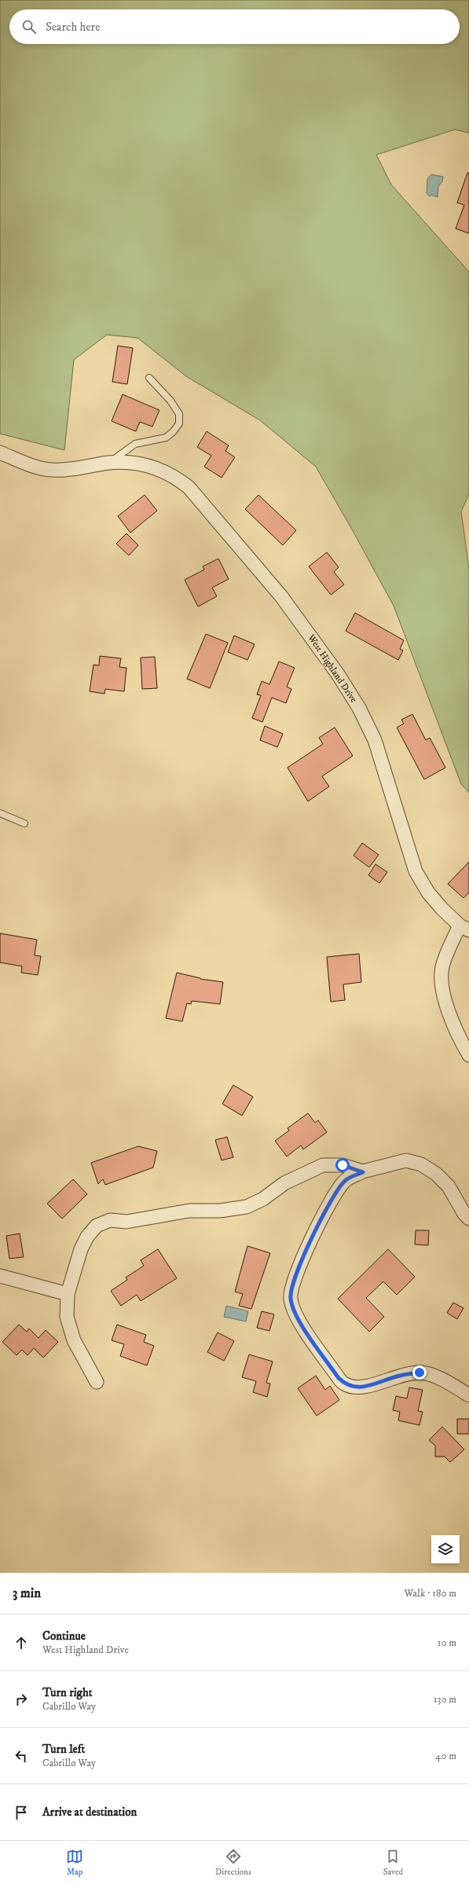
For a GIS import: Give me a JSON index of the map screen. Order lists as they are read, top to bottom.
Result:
{
  "streets": {
    "street": ["West Highland Drive"]
  },
  "page": {
    "search": "Search here",
    "heading": ["3 min", "Walk · 180 m"],
    "list": [
      ["Continue", "West Highland Drive", "10 m"],
      ["Turn right", "Cabrillo Way", "130 m"],
      ["Turn left", "Cabrillo Way", "40 m"],
      "Arrive at destination"
    ],
    "nav": ["Map", "Directions", "Saved"]
  }
}
